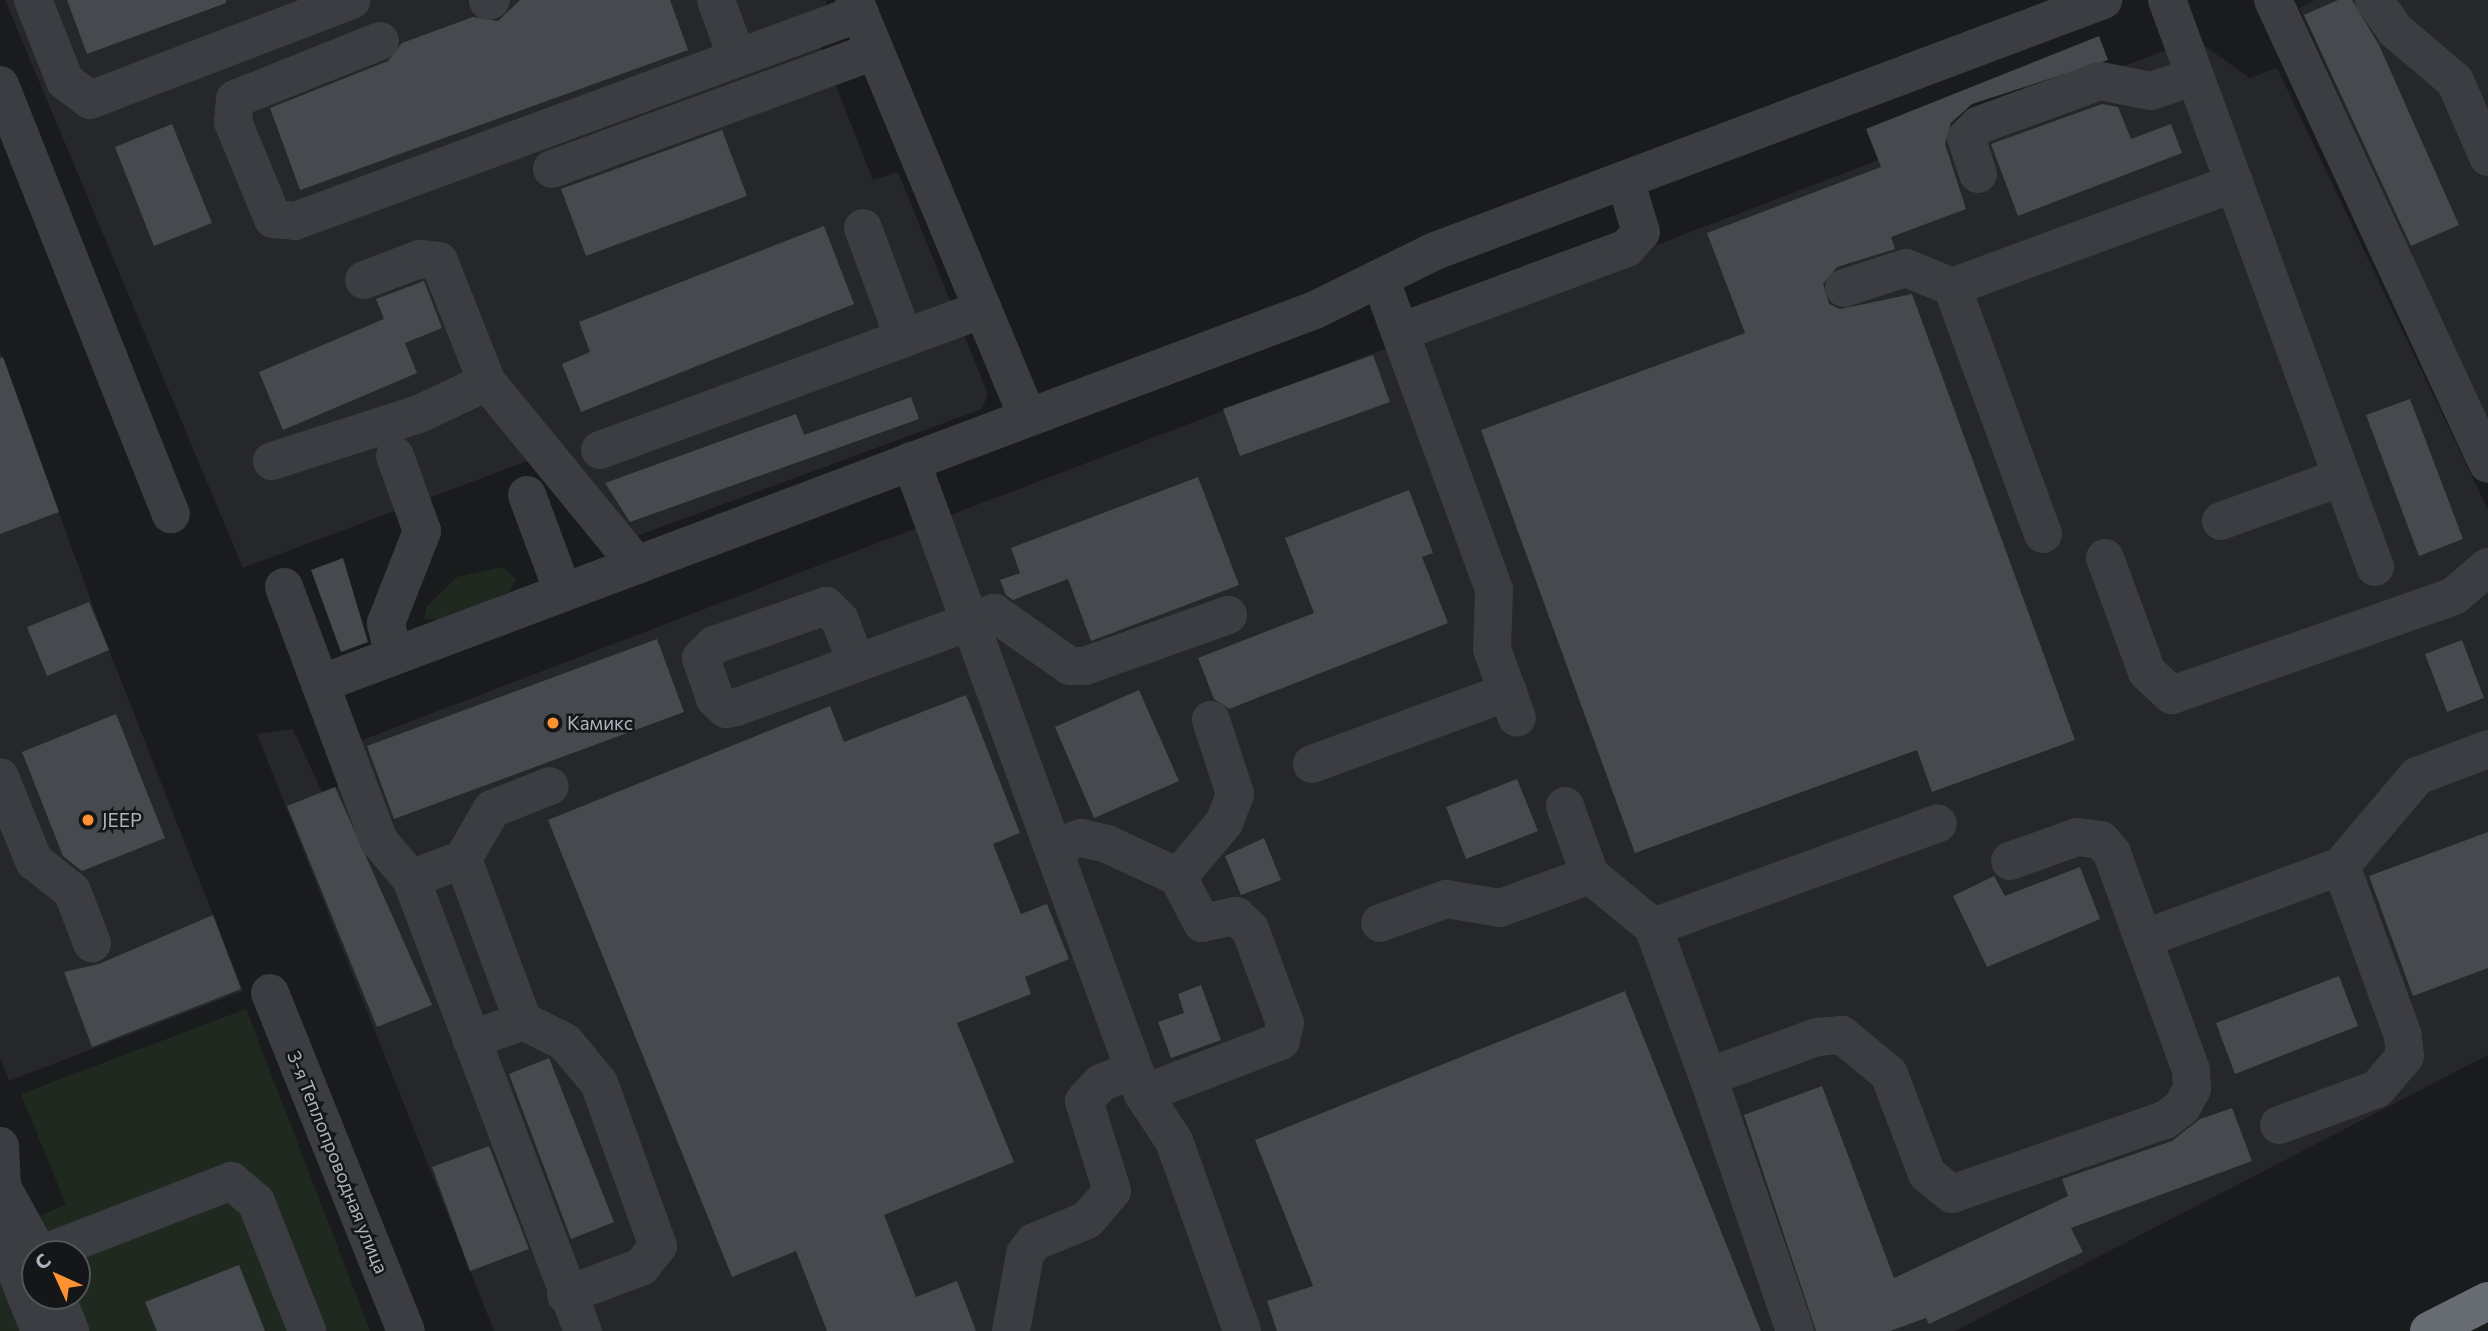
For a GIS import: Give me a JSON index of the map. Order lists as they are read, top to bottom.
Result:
{
  "streets": {
    "street": ["3-я Теплопроводная улица"]
  },
  "places": ["Камикс", "JEEP"],
  "north": "top left"
}
